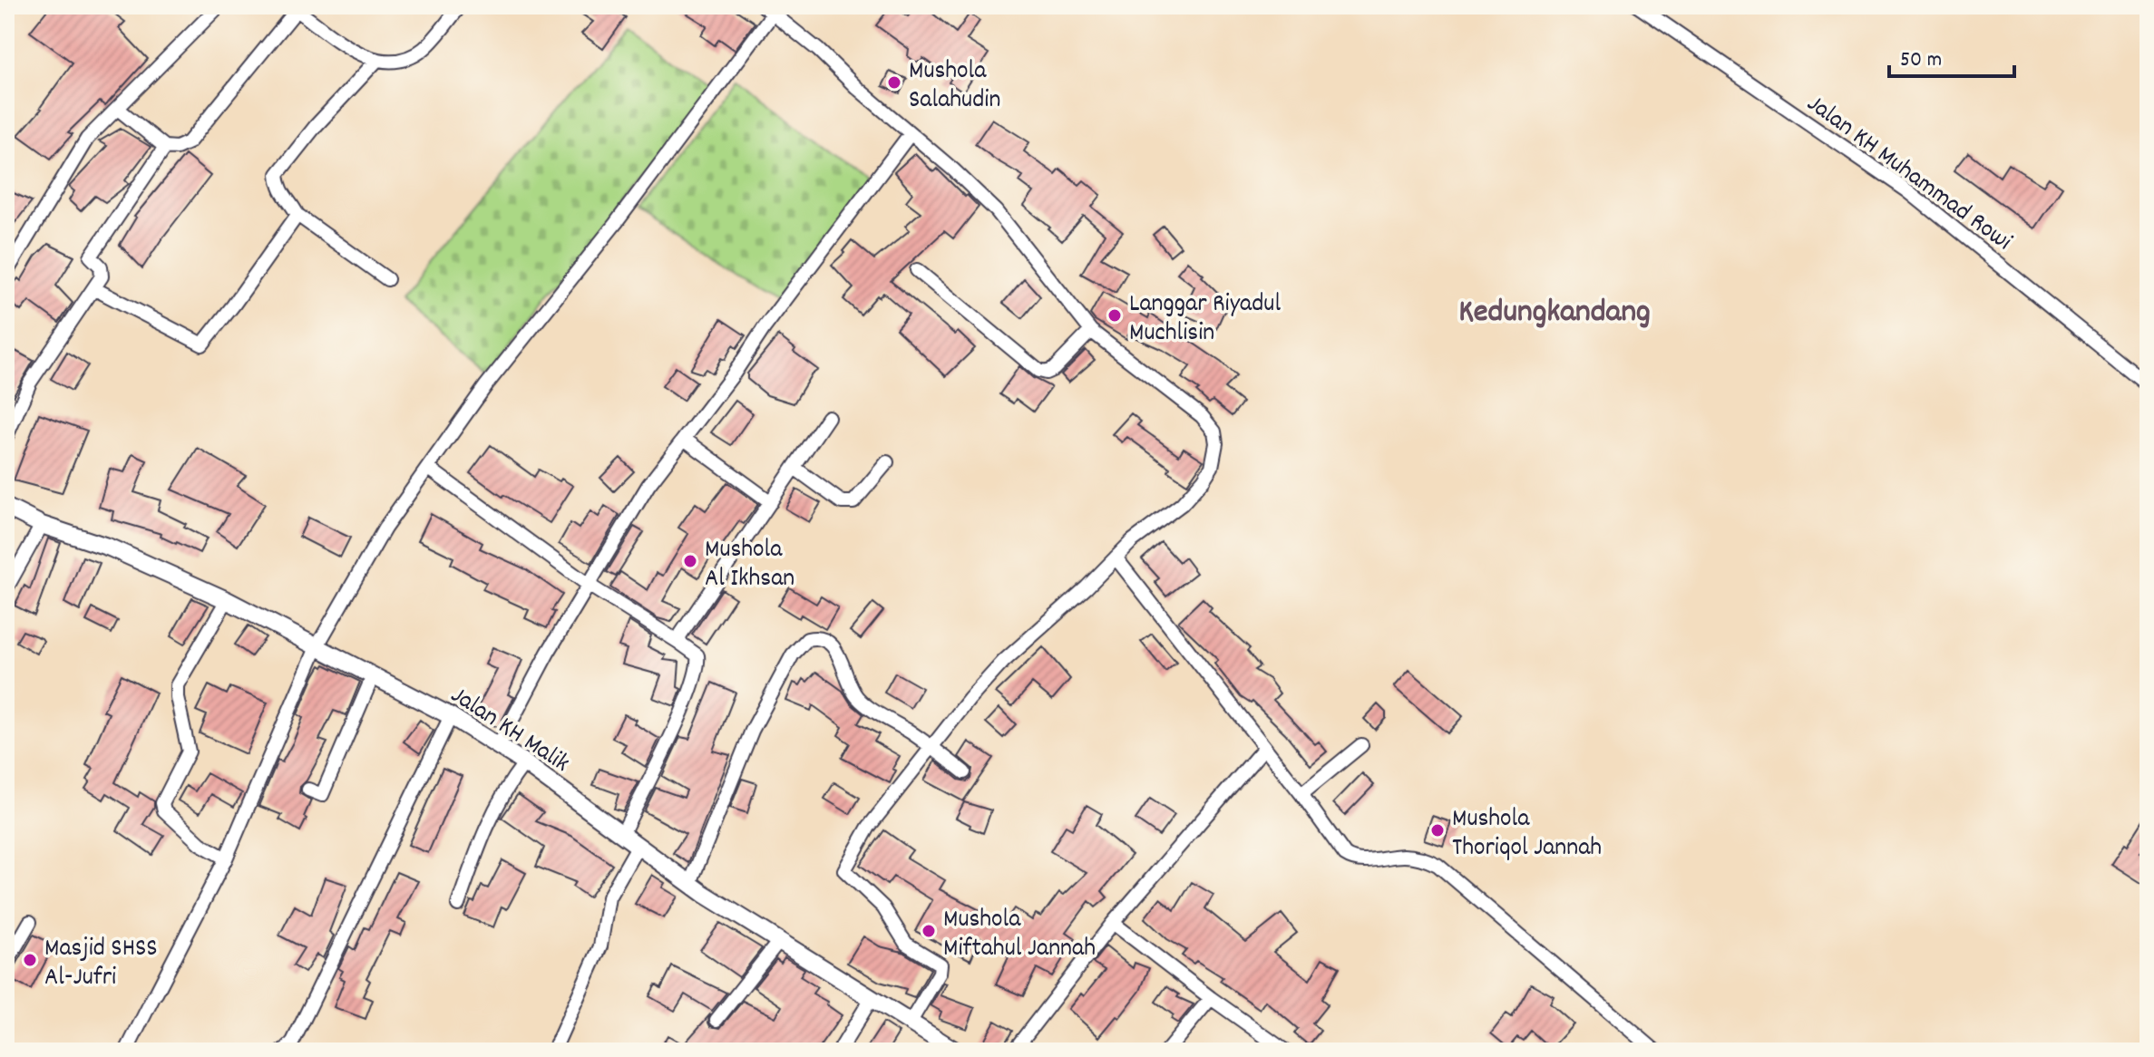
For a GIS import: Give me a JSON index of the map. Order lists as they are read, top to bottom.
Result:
{
  "streets": {
    "street": ["Jalan KH Muhammad Rowi", "Jalan KH Malik"]
  },
  "districts": ["Kedungkandang"],
  "places": [
    "Mushola Salahudin",
    "Langgar Riyadul Muchlisin",
    "Mushola Al Ikhsan",
    "Mushola Thoriqol Jannah",
    "Mushola Miftahul Jannah",
    "Masjid SHSS Al-Jufri"
  ],
  "scale_bar": "50 m"
}
